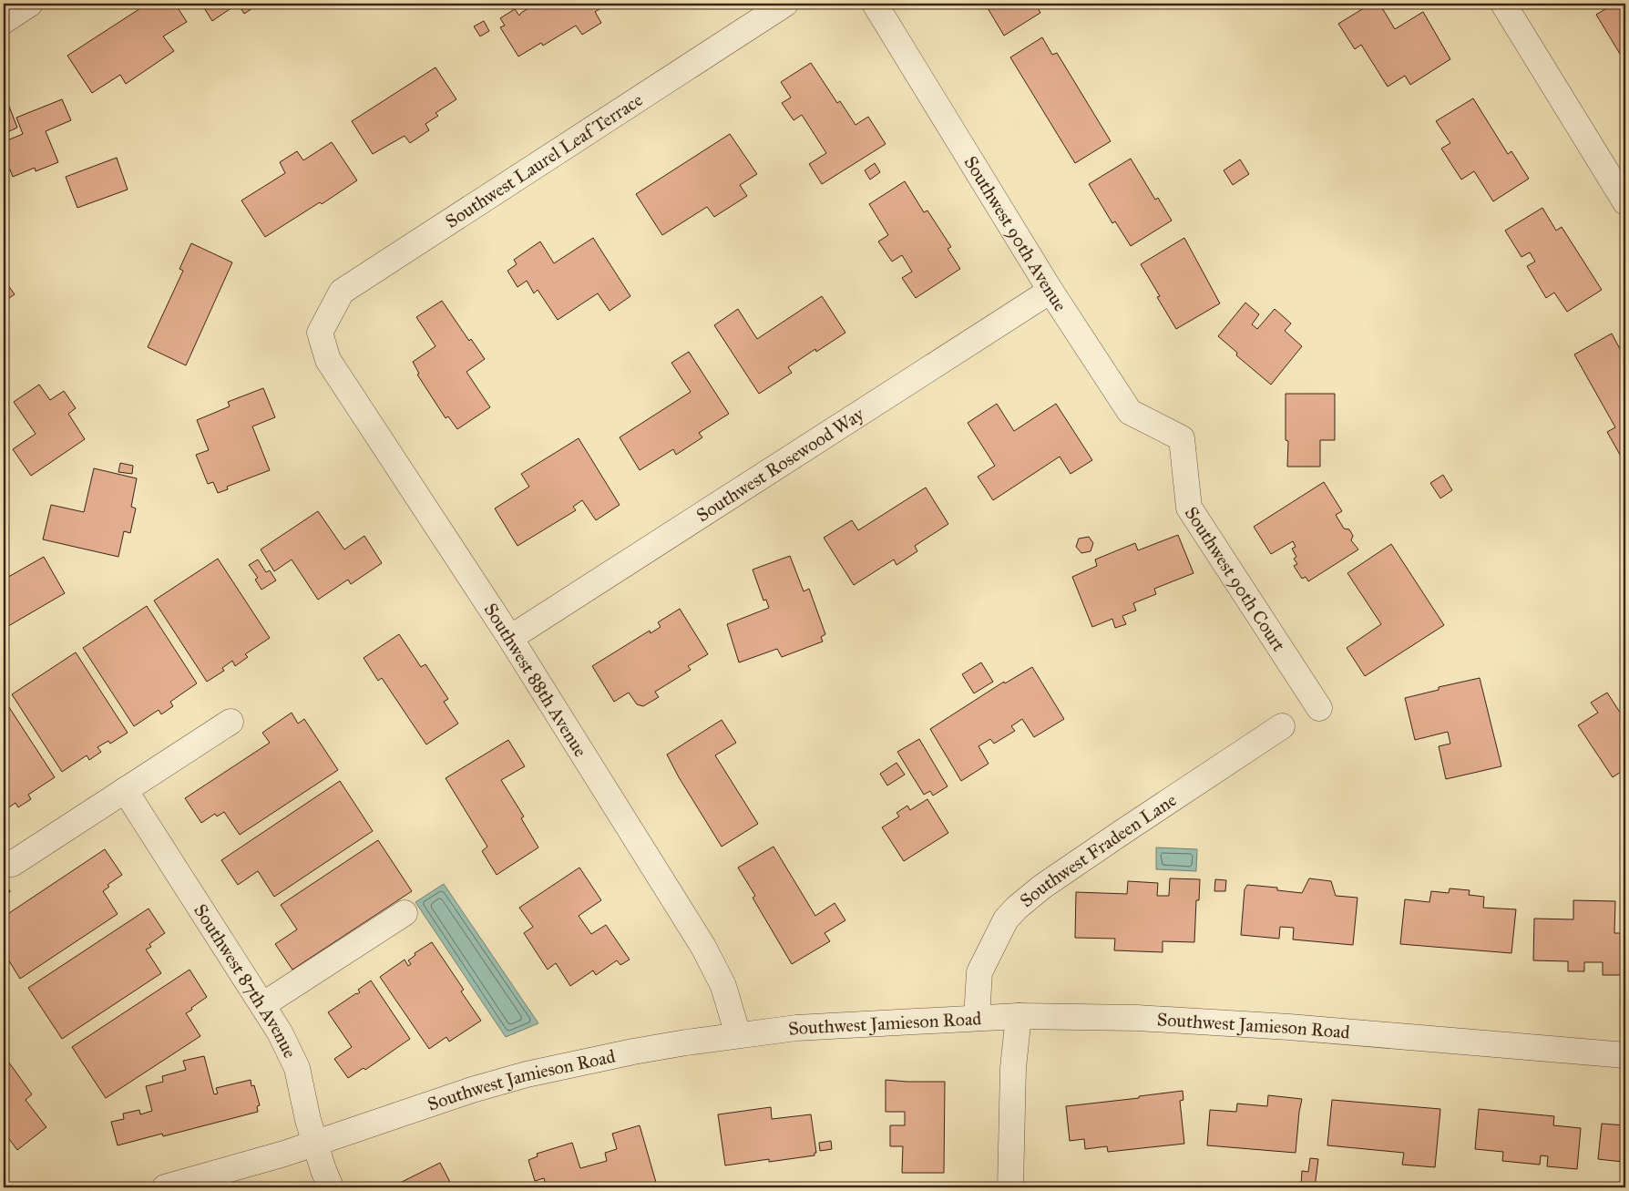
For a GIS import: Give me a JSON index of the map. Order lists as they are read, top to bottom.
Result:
{
  "streets": {
    "street": [
      "Southwest Laurel Leaf Terrace",
      "Southwest 90th Avenue",
      "Southwest Rosewood Way",
      "Southwest 90th Court",
      "Southwest 88th Avenue",
      "Southwest Fradeen Lane",
      "Southwest 87th Avenue",
      "Southwest Jamieson Road"
    ]
  },
  "crossings": [
    ["Southwest Laurel Leaf Terrace", "Southwest 88th Avenue"],
    ["Southwest 90th Avenue", "Southwest Rosewood Way"],
    ["Southwest 90th Avenue", "Southwest 90th Court"],
    ["Southwest Rosewood Way", "Southwest 88th Avenue"],
    ["Southwest 88th Avenue", "Southwest Jamieson Road"],
    ["Southwest Fradeen Lane", "Southwest Jamieson Road"],
    ["Southwest 87th Avenue", "Southwest Jamieson Road"]
  ]
}
